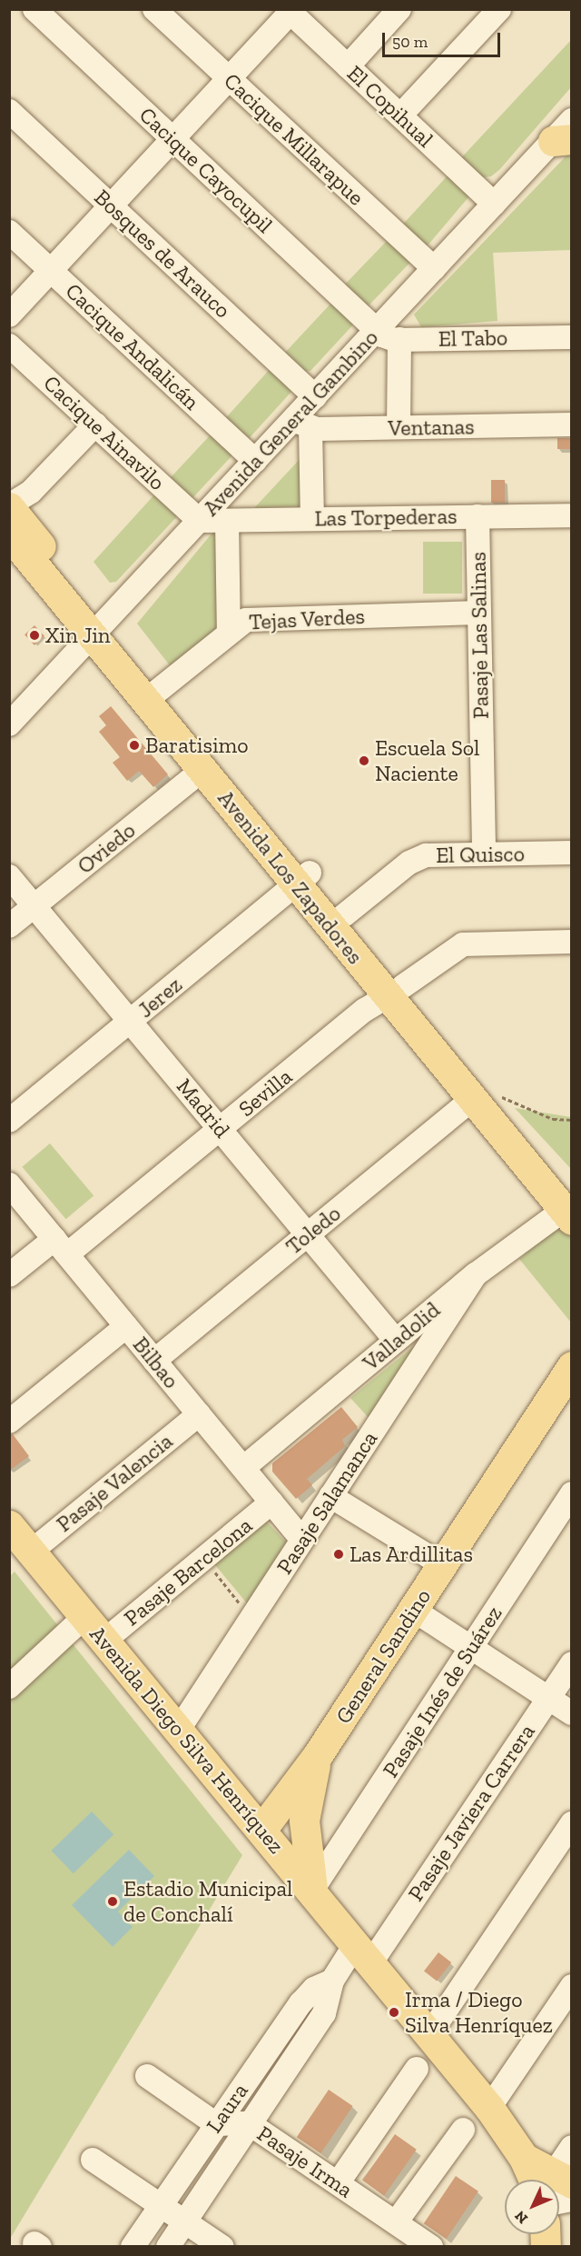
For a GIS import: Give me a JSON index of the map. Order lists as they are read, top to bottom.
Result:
{
  "streets": {
    "main road": ["Avenida Los Zapadores", "General Sandino", "Avenida Diego Silva Henríquez"],
    "street": [
      "El Copihual",
      "Cacique Millarapue",
      "Cacique Cayocupil",
      "Bosques de Arauco",
      "El Tabo",
      "Cacique Andalicán",
      "Avenida General Gambino",
      "Ventanas",
      "Cacique Ainavilo",
      "Las Torpederas",
      "Tejas Verdes",
      "Pasaje Las Salinas",
      "Oviedo",
      "El Quisco",
      "Jerez",
      "Sevilla",
      "Madrid",
      "Toledo",
      "Valladolid",
      "Bilbao",
      "Pasaje Valencia",
      "Pasaje Salamanca",
      "Pasaje Barcelona",
      "Pasaje Inés de Suárez",
      "Pasaje Javiera Carrera",
      "Laura",
      "Pasaje Irma"
    ]
  },
  "crossings": [
    ["El Copihual", "Avenida General Gambino"],
    ["Cacique Millarapue", "Avenida General Gambino"],
    ["Cacique Cayocupil", "El Tabo"],
    ["Cacique Cayocupil", "Avenida General Gambino"],
    ["Bosques de Arauco", "Avenida General Gambino"],
    ["El Tabo", "Avenida General Gambino"],
    ["Cacique Andalicán", "Avenida General Gambino"],
    ["Avenida General Gambino", "Ventanas"],
    ["Avenida General Gambino", "Cacique Ainavilo"],
    ["Avenida General Gambino", "Las Torpederas"],
    ["Avenida General Gambino", "Avenida Los Zapadores"],
    ["Cacique Ainavilo", "Las Torpederas"],
    ["Las Torpederas", "Pasaje Las Salinas"],
    ["Tejas Verdes", "Pasaje Las Salinas"],
    ["Tejas Verdes", "Avenida Los Zapadores"],
    ["Pasaje Las Salinas", "El Quisco"],
    ["Oviedo", "Avenida Los Zapadores"],
    ["Oviedo", "Madrid"],
    ["El Quisco", "Avenida Los Zapadores"],
    ["Avenida Los Zapadores", "Jerez"],
    ["Avenida Los Zapadores", "Sevilla"],
    ["Avenida Los Zapadores", "Toledo"],
    ["Avenida Los Zapadores", "Valladolid"],
    ["Jerez", "Madrid"],
    ["Sevilla", "Madrid"],
    ["Sevilla", "Bilbao"],
    ["Madrid", "Toledo"],
    ["Madrid", "Valladolid"],
    ["Toledo", "Bilbao"],
    ["Valladolid", "Bilbao"],
    ["Valladolid", "Pasaje Salamanca"],
    ["Bilbao", "Pasaje Valencia"],
    ["Bilbao", "Pasaje Salamanca"],
    ["Bilbao", "Pasaje Barcelona"],
    ["Pasaje Valencia", "Avenida Diego Silva Henríquez"],
    ["Pasaje Salamanca", "Avenida Diego Silva Henríquez"],
    ["Pasaje Barcelona", "Avenida Diego Silva Henríquez"],
    ["General Sandino", "Pasaje Inés de Suárez"],
    ["General Sandino", "Avenida Diego Silva Henríquez"],
    ["Pasaje Inés de Suárez", "Avenida Diego Silva Henríquez"],
    ["Avenida Diego Silva Henríquez", "Pasaje Javiera Carrera"],
    ["Avenida Diego Silva Henríquez", "Laura"],
    ["Pasaje Javiera Carrera", "Laura"],
    ["Laura", "Pasaje Irma"]
  ],
  "places": [
    "Xin Jin",
    "Baratisimo",
    "Escuela Sol Naciente",
    "Las Ardillitas",
    "Estadio Municipal de Conchalí",
    "Irma / Diego Silva Henríquez"
  ],
  "scale_bar": "50 m",
  "north": "bottom left"
}
